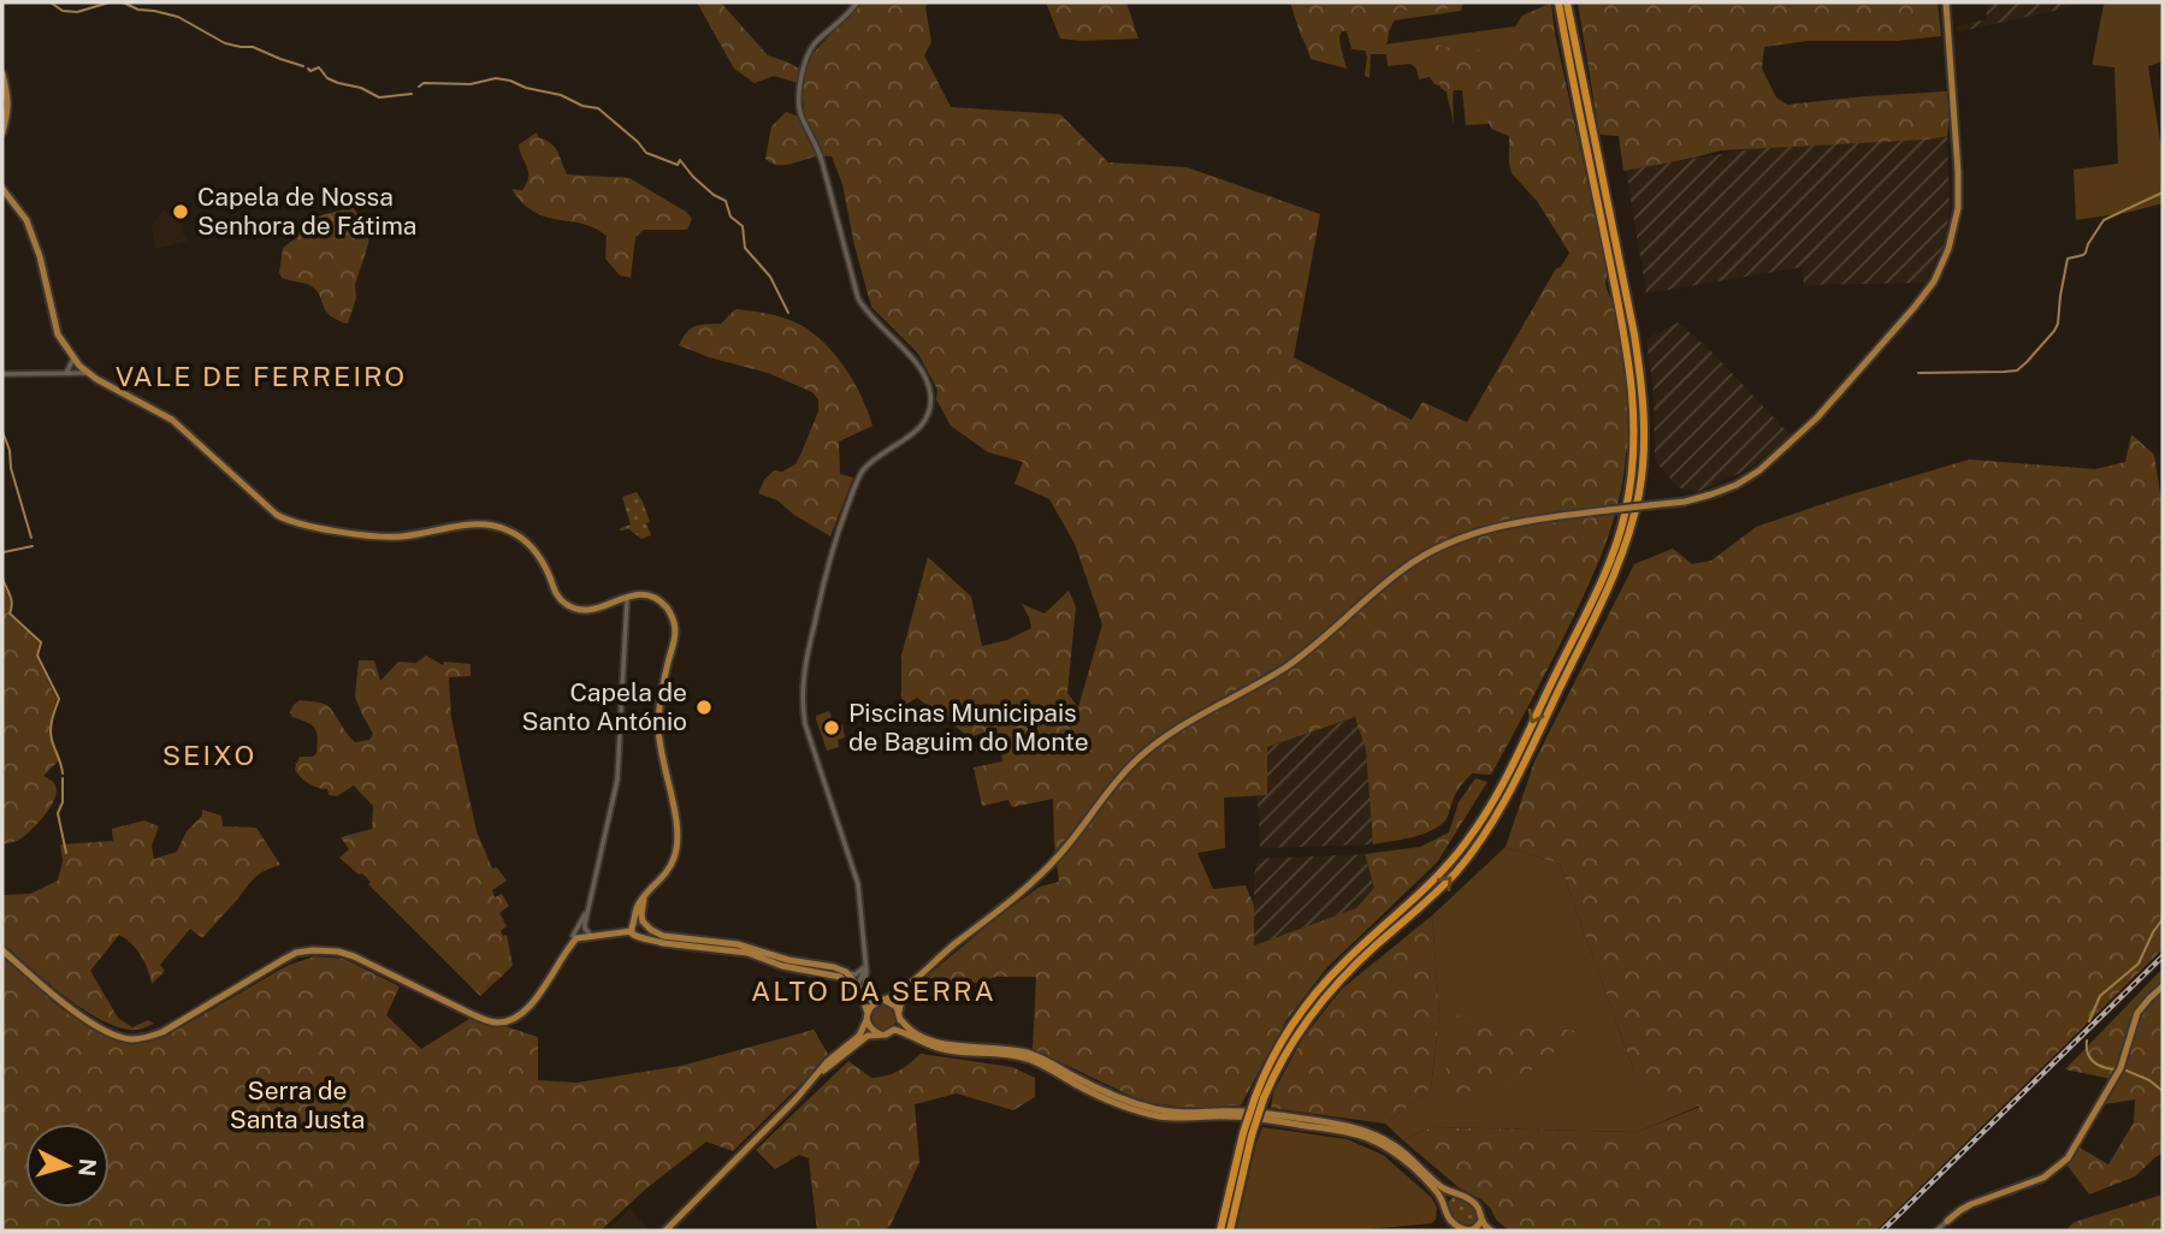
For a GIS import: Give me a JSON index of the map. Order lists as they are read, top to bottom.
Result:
{
  "districts": ["VALE DE FERREIRO", "SEIXO", "ALTO DA SERRA"],
  "parks": ["Serra de Santa Justa"],
  "places": ["Capela de Nossa Senhora de Fátima", "Capela de Santo António", "Piscinas Municipais de Baguim do Monte"],
  "north": "right"
}
